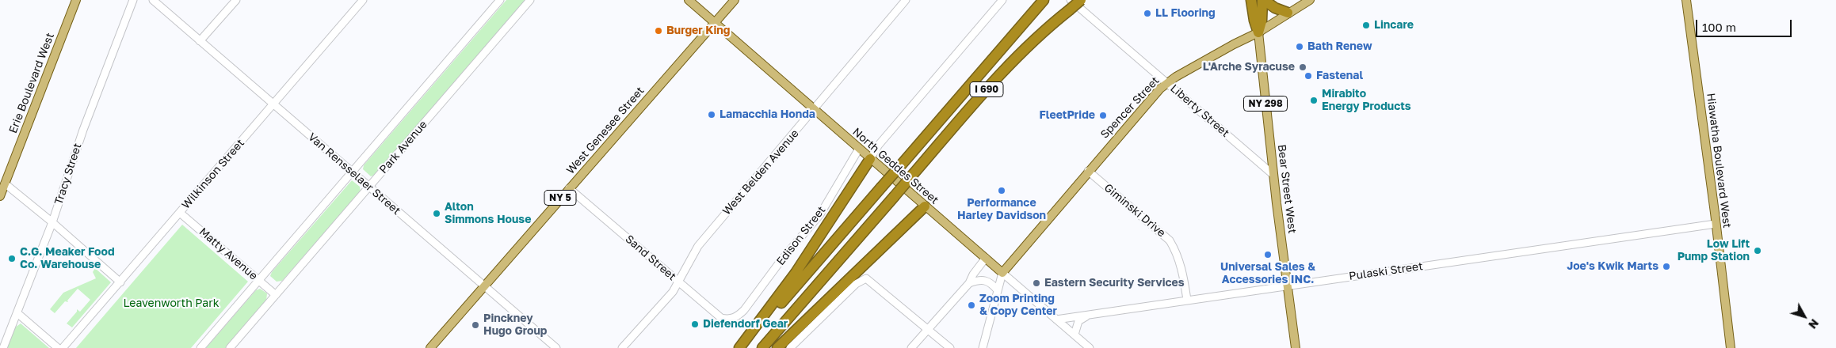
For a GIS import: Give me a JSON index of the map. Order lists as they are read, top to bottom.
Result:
{
  "streets": {
    "highway": ["I 690"],
    "main road": [
      "Erie Boulevard West",
      "NY 298",
      "Spencer Street",
      "West Genesee Street",
      "Hiawatha Boulevard West",
      "North Geddes Street",
      "Bear Street West",
      "NY 5"
    ],
    "street": [
      "Liberty Street",
      "Park Avenue",
      "West Belden Avenue",
      "Tracy Street",
      "Wilkinson Street",
      "Van Rensselaer Street",
      "Giminski Drive",
      "Edison Street",
      "Matty Avenue",
      "Sand Street",
      "Pulaski Street"
    ]
  },
  "crossings": [
    ["I 690", "Liberty Street"],
    ["Spencer Street", "Liberty Street"],
    ["Spencer Street", "North Geddes Street"],
    ["Spencer Street", "Bear Street West"],
    ["Spencer Street", "Giminski Drive"],
    ["Liberty Street", "Bear Street West"],
    ["West Genesee Street", "North Geddes Street"],
    ["West Genesee Street", "Van Rensselaer Street"],
    ["West Genesee Street", "Sand Street"],
    ["Park Avenue", "Van Rensselaer Street"],
    ["Park Avenue", "Matty Avenue"],
    ["Hiawatha Boulevard West", "Pulaski Street"],
    ["North Geddes Street", "West Belden Avenue"],
    ["North Geddes Street", "Edison Street"],
    ["North Geddes Street", "Pulaski Street"],
    ["West Belden Avenue", "Sand Street"],
    ["Wilkinson Street", "Van Rensselaer Street"],
    ["Wilkinson Street", "Matty Avenue"],
    ["Bear Street West", "Pulaski Street"],
    ["Giminski Drive", "Pulaski Street"],
    ["Edison Street", "Sand Street"]
  ],
  "parks": ["Leavenworth Park"],
  "places": [
    "LL Flooring",
    "Lincare",
    "Burger King",
    "Bath Renew",
    "L'Arche Syracuse",
    "Fastenal",
    "Mirabito Energy Products",
    "Lamacchia Honda",
    "FleetPride",
    "Performance Harley Davidson",
    "Alton Simmons House",
    "Low Lift Pump Station",
    "Universal Sales & Accessories INC.",
    "C.G. Meaker Food Co. Warehouse",
    "Joe's Kwik Marts",
    "Eastern Security Services",
    "Zoom Printing & Copy Center",
    "Diefendorf Gear",
    "Pinckney Hugo Group"
  ],
  "scale_bar": "100 m",
  "north": "bottom right"
}
